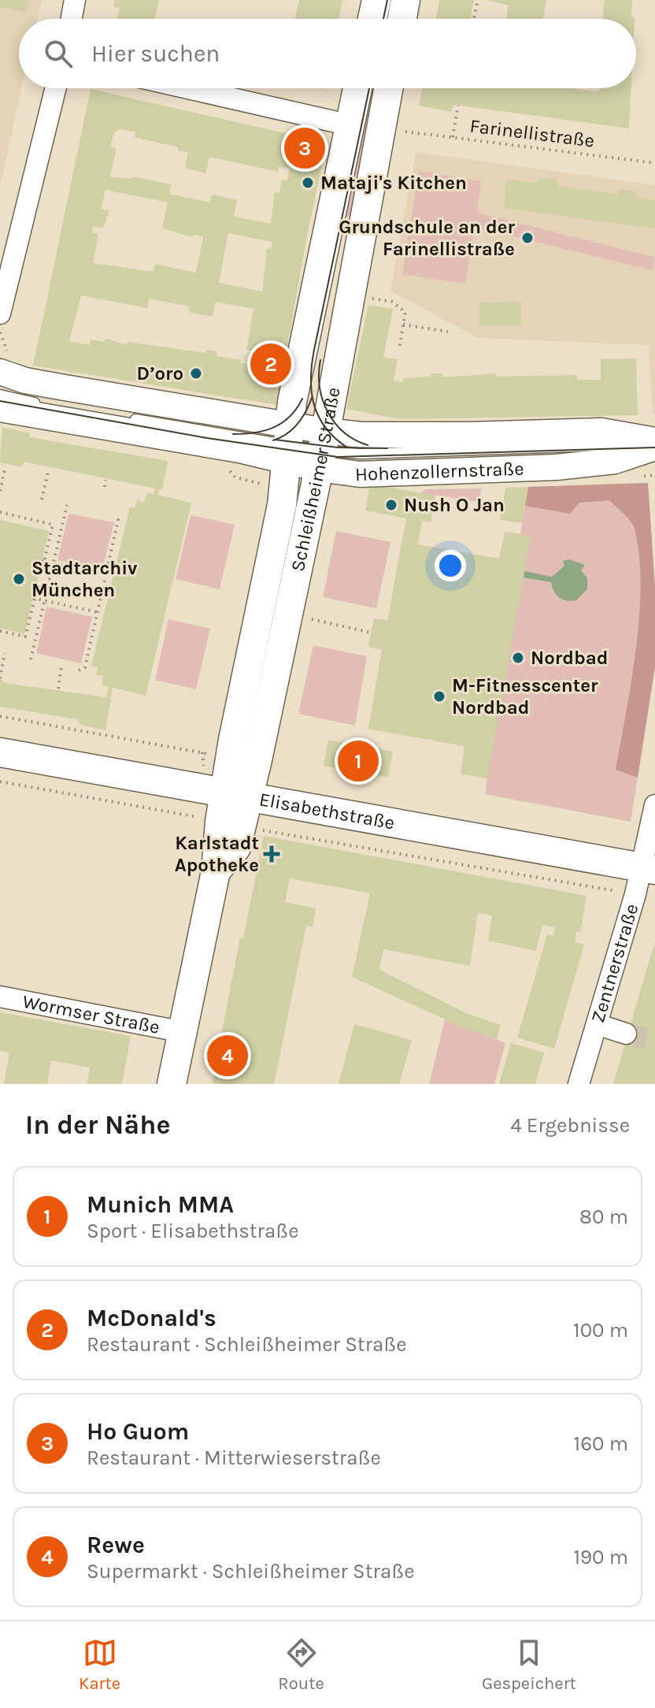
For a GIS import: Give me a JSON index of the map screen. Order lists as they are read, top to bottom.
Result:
{
  "streets": {
    "main road": ["Schleißheimer Straße", "Elisabethstraße"],
    "street": ["Hohenzollernstraße", "Zentnerstraße", "Wormser Straße"],
    "path": ["Farinellistraße"]
  },
  "crossings": [
    ["Hohenzollernstraße", "Schleißheimer Straße"],
    ["Schleißheimer Straße", "Elisabethstraße"],
    ["Schleißheimer Straße", "Wormser Straße"],
    ["Elisabethstraße", "Zentnerstraße"]
  ],
  "places": {
    "other": [
      "Mataji's Kitchen",
      "Grundschule an der Farinellistraße",
      "D’oro",
      "Nush O Jan",
      "Stadtarchiv München",
      "Nordbad",
      "M-Fitnesscenter Nordbad"
    ],
    "health": ["Karlstadt Apotheke"]
  },
  "page": {
    "search": "Hier suchen",
    "pins": [
      "3",
      "2",
      "1",
      "4"
    ],
    "heading": ["In der Nähe", "4 Ergebnisse"],
    "list": [
      {
        "mark": "1",
        "name": "Munich MMA",
        "note": "Sport · Elisabethstraße",
        "value": "80 m"
      },
      {
        "mark": "2",
        "name": "McDonald's",
        "note": "Restaurant · Schleißheimer Straße",
        "value": "100 m"
      },
      {
        "mark": "3",
        "name": "Ho Guom",
        "note": "Restaurant · Mitterwieserstraße",
        "value": "160 m"
      },
      {
        "mark": "4",
        "name": "Rewe",
        "note": "Supermarkt · Schleißheimer Straße",
        "value": "190 m"
      }
    ],
    "nav": ["Karte", "Route", "Gespeichert"]
  }
}
